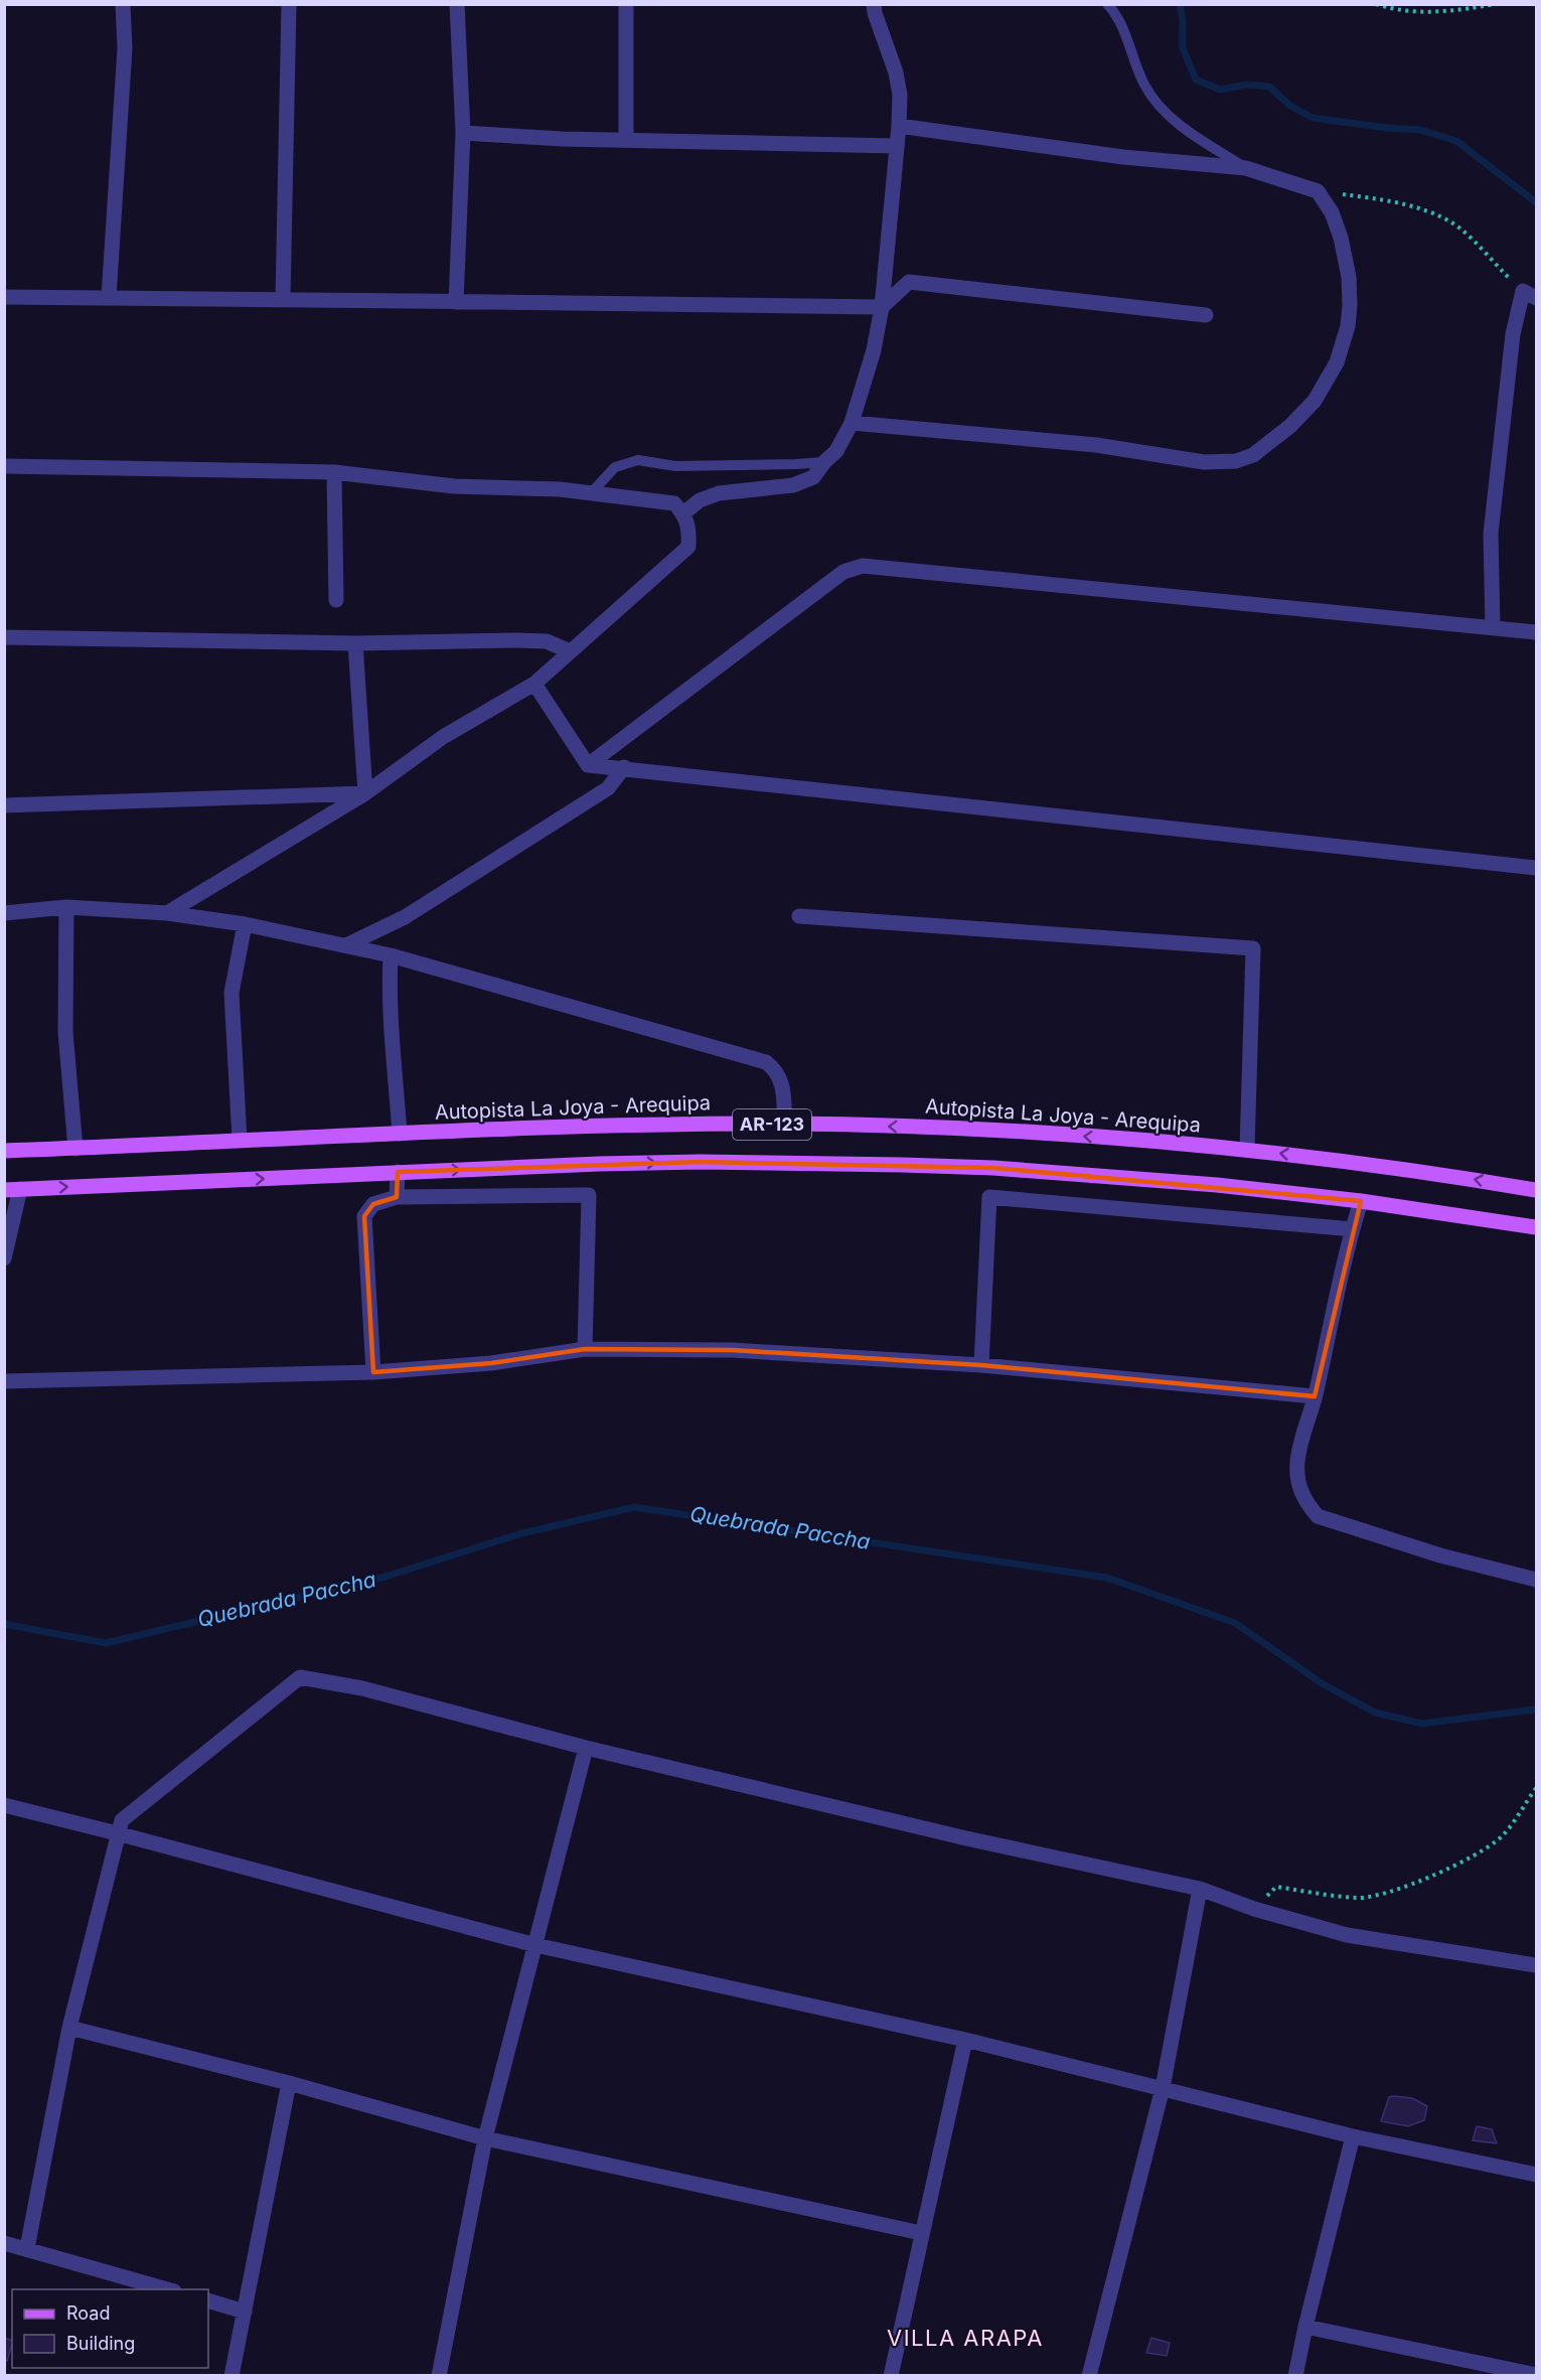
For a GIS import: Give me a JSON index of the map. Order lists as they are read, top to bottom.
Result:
{
  "streets": {
    "main road": ["Autopista La Joya - Arequipa", "AR-123"]
  },
  "districts": ["VILLA ARAPA"],
  "water": ["Quebrada Paccha"],
  "legend": ["Road", "Building"]
}
